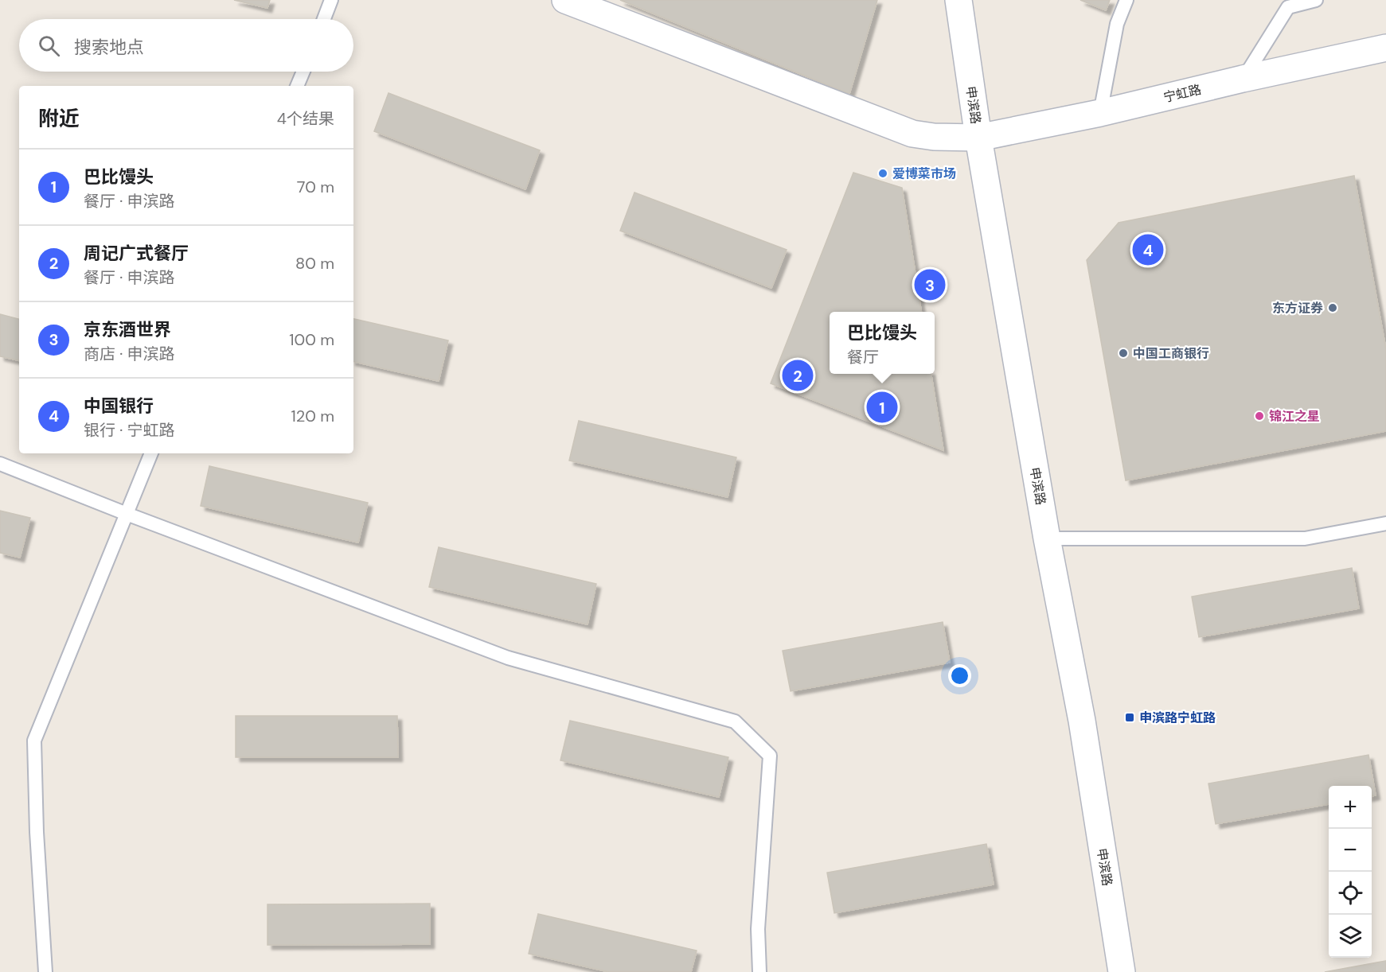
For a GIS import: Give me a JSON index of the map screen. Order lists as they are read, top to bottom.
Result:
{
  "streets": {
    "main road": ["宁虹路", "申滨路"]
  },
  "crossings": [
    ["宁虹路", "申滨路"]
  ],
  "places": {
    "other": [
      "爱博菜市场",
      "东方证券",
      "中国工商银行",
      "锦江之星"
    ],
    "transit": ["申滨路宁虹路"]
  },
  "page": {
    "search": "搜索地点",
    "heading": ["附近", "4个结果"],
    "list": [
      {
        "mark": "1",
        "name": "巴比馒头",
        "note": "餐厅 · 申滨路",
        "value": "70 m"
      },
      {
        "mark": "2",
        "name": "周记广式餐厅",
        "note": "餐厅 · 申滨路",
        "value": "80 m"
      },
      {
        "mark": "3",
        "name": "京东酒世界",
        "note": "商店 · 申滨路",
        "value": "100 m"
      },
      {
        "mark": "4",
        "name": "中国银行",
        "note": "银行 · 宁虹路",
        "value": "120 m"
      }
    ],
    "pins": [
      "4",
      "3",
      "2",
      "1"
    ],
    "popup": ["巴比馒头", "餐厅"],
    "map_buttons": ["+", "−"]
  }
}
